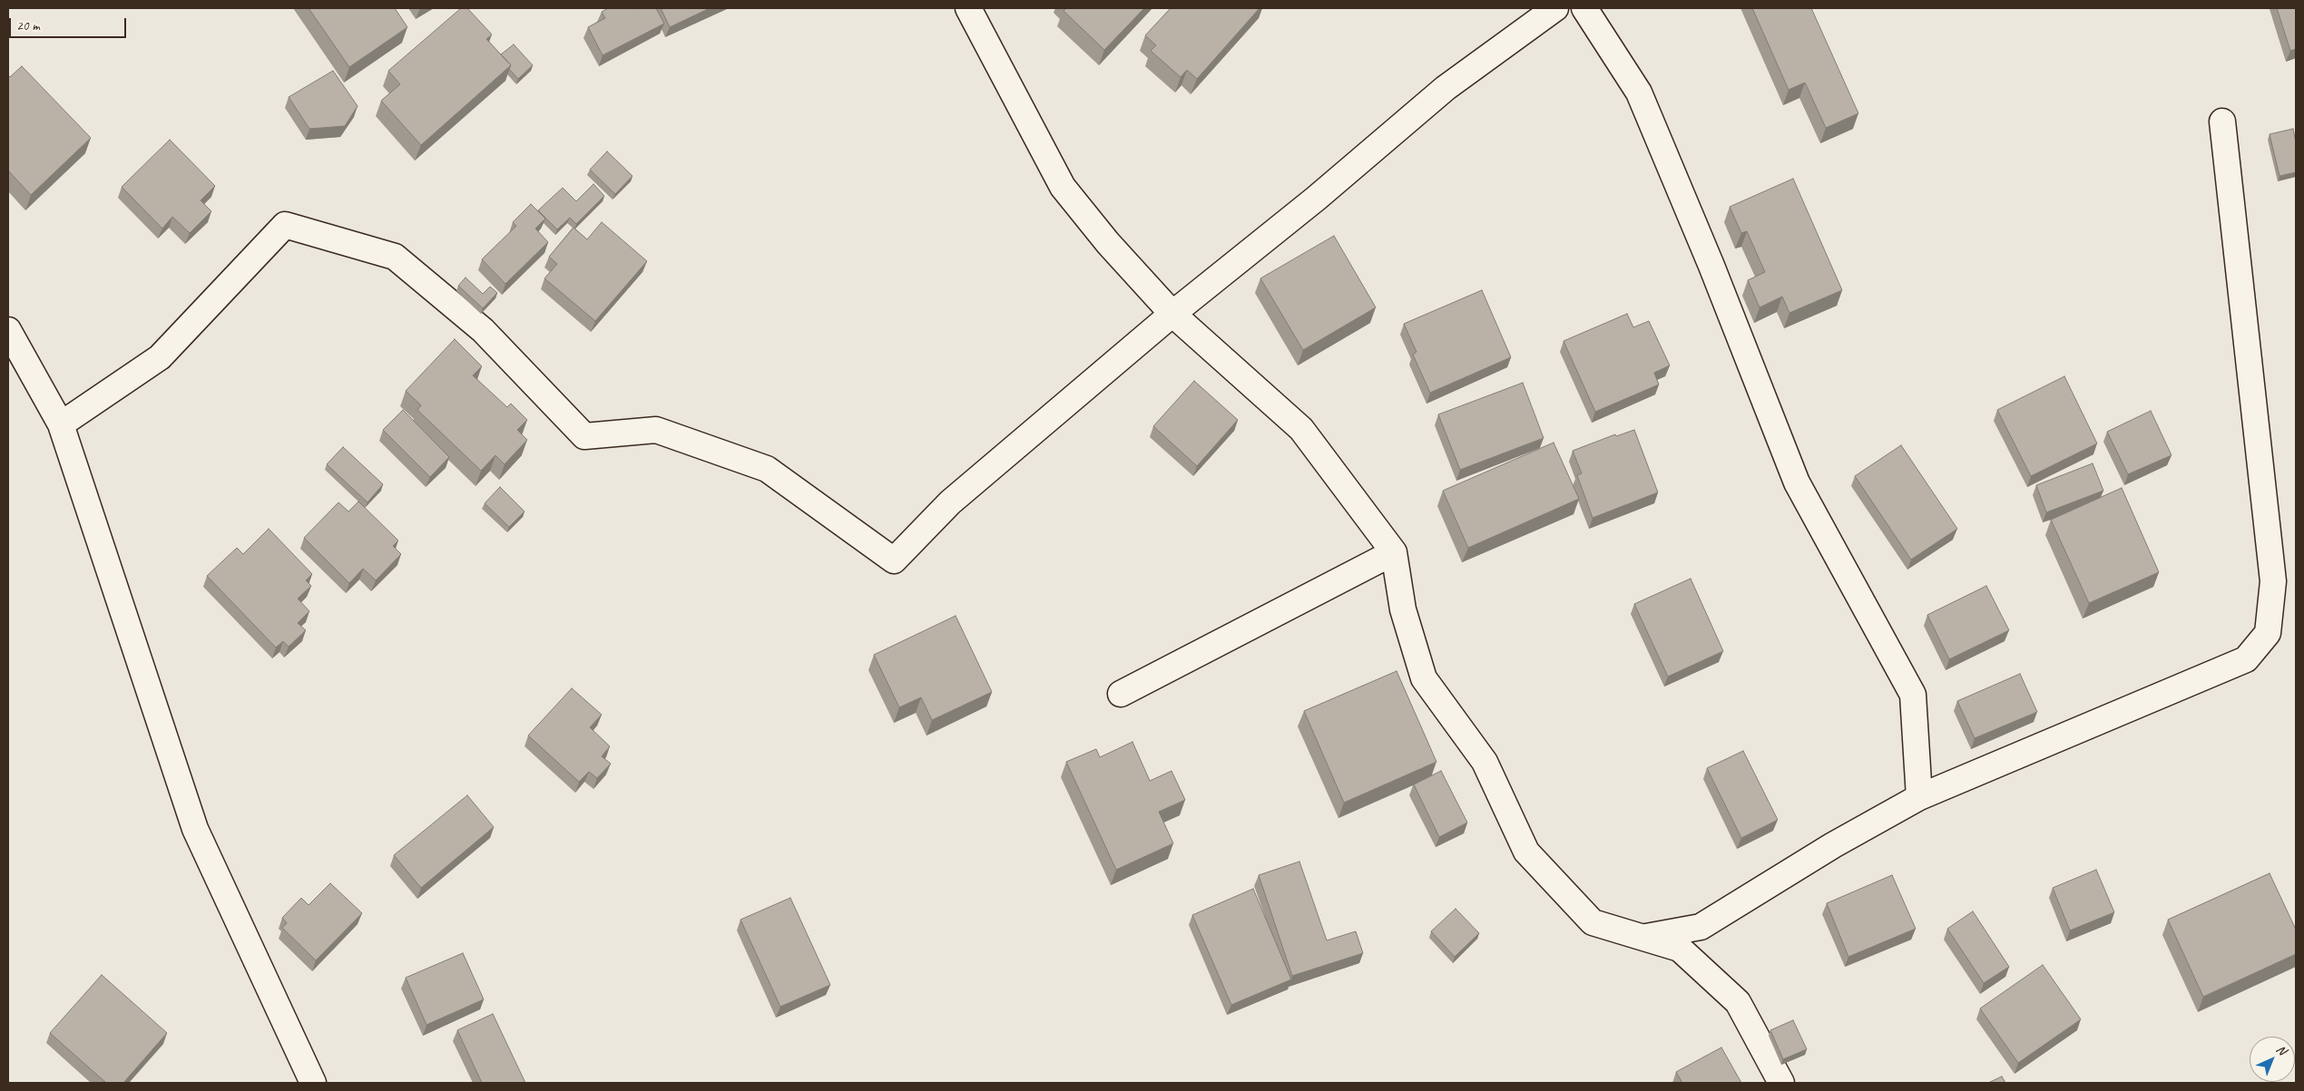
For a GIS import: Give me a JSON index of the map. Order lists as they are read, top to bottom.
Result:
{
  "scale_bar": "20 m",
  "north": "top right"
}
